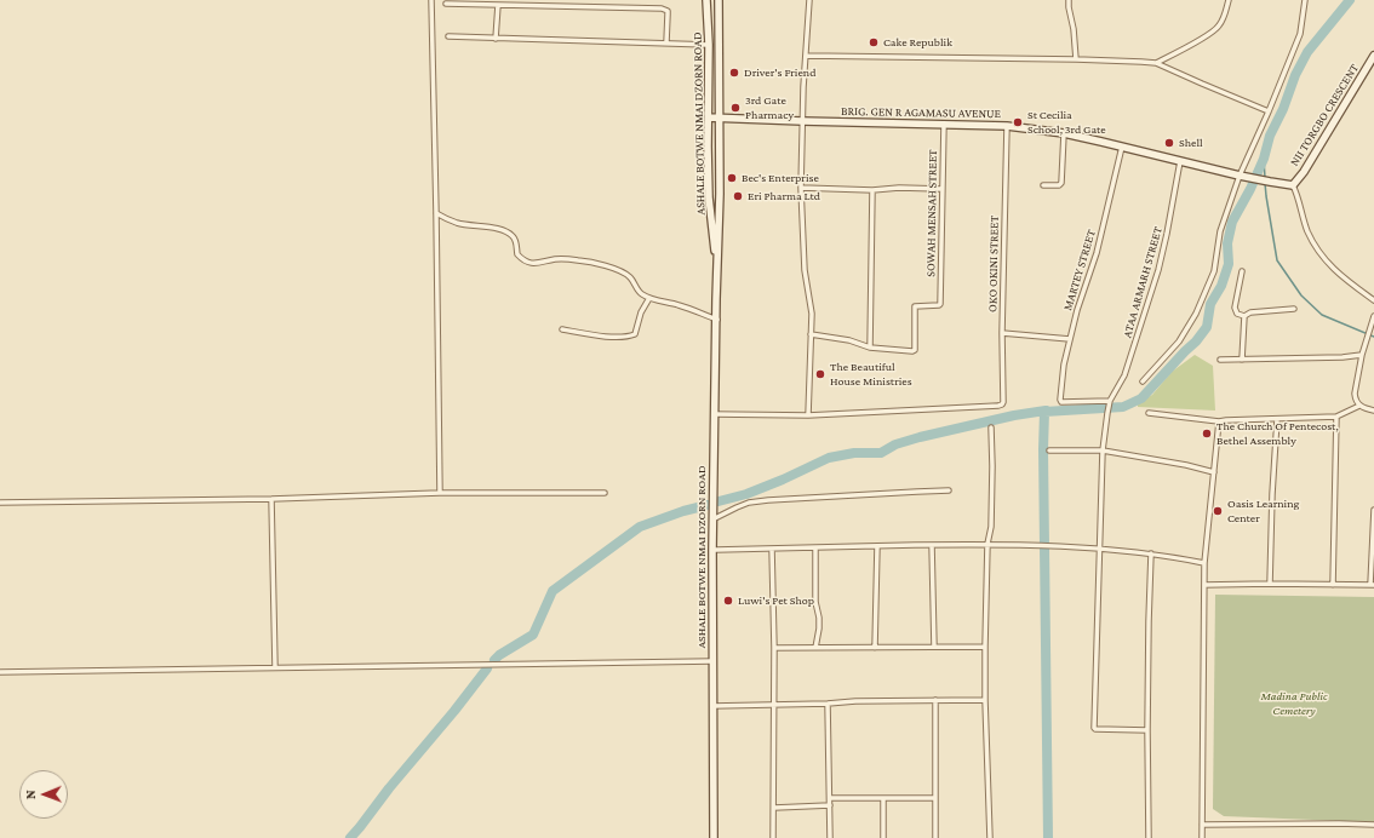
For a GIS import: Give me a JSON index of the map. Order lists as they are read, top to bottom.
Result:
{
  "streets": {
    "main road": ["BRIG. GEN R AGAMASU AVENUE", "NII TORGBO CRESCENT", "ASHALE BOTWE NMAI DZORN ROAD"],
    "street": [
      "SOWAH MENSAH STREET",
      "OKO OKINI STREET",
      "MARTEY STREET",
      "ATAA ARMARH STREET"
    ]
  },
  "crossings": [
    ["BRIG. GEN R AGAMASU AVENUE", "NII TORGBO CRESCENT"],
    ["BRIG. GEN R AGAMASU AVENUE", "ASHALE BOTWE NMAI DZORN ROAD"],
    ["BRIG. GEN R AGAMASU AVENUE", "SOWAH MENSAH STREET"],
    ["BRIG. GEN R AGAMASU AVENUE", "OKO OKINI STREET"],
    ["BRIG. GEN R AGAMASU AVENUE", "MARTEY STREET"],
    ["BRIG. GEN R AGAMASU AVENUE", "ATAA ARMARH STREET"],
    ["MARTEY STREET", "ATAA ARMARH STREET"]
  ],
  "parks": ["Madina Public Cemetery"],
  "places": [
    "Cake Republik",
    "Driver's Friend",
    "3rd Gate Pharmacy",
    "St Cecilia School, 3rd Gate",
    "Shell",
    "Bec's Enterprise",
    "Eri Pharma Ltd",
    "The Beautiful House Ministries",
    "The Church Of Pentecost, Bethel Assembly",
    "Oasis Learning Center",
    "Luwi's Pet Shop"
  ],
  "north": "left"
}
